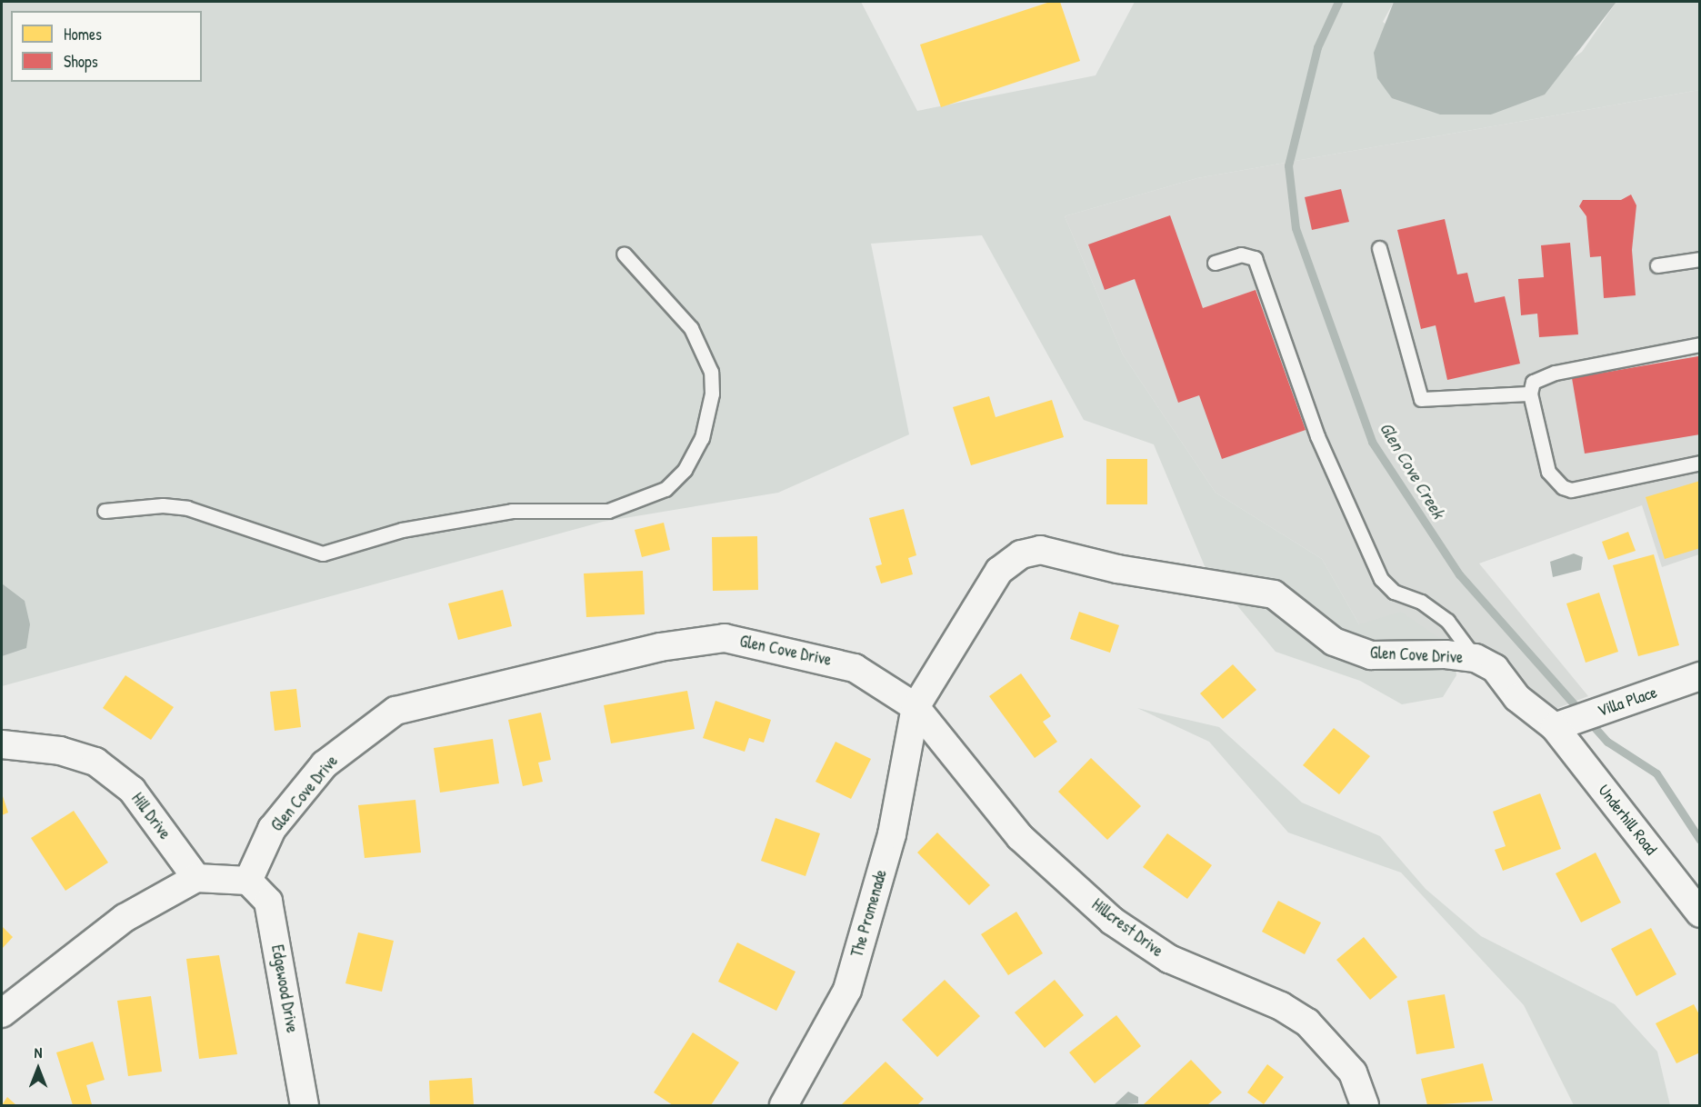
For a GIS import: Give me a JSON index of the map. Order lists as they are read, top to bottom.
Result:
{
  "streets": {
    "street": [
      "Glen Cove Drive",
      "Villa Place",
      "Hill Drive",
      "Underhill Road",
      "The Promenade",
      "Hillcrest Drive",
      "Edgewood Drive"
    ]
  },
  "crossings": [
    ["Glen Cove Drive", "Villa Place"],
    ["Glen Cove Drive", "Underhill Road"],
    ["Glen Cove Drive", "The Promenade"],
    ["Glen Cove Drive", "Hillcrest Drive"],
    ["Glen Cove Drive", "Edgewood Drive"],
    ["Villa Place", "Underhill Road"],
    ["The Promenade", "Hillcrest Drive"]
  ],
  "water": ["Glen Cove Creek"],
  "legend": ["Homes", "Shops"],
  "north": "top"
}
